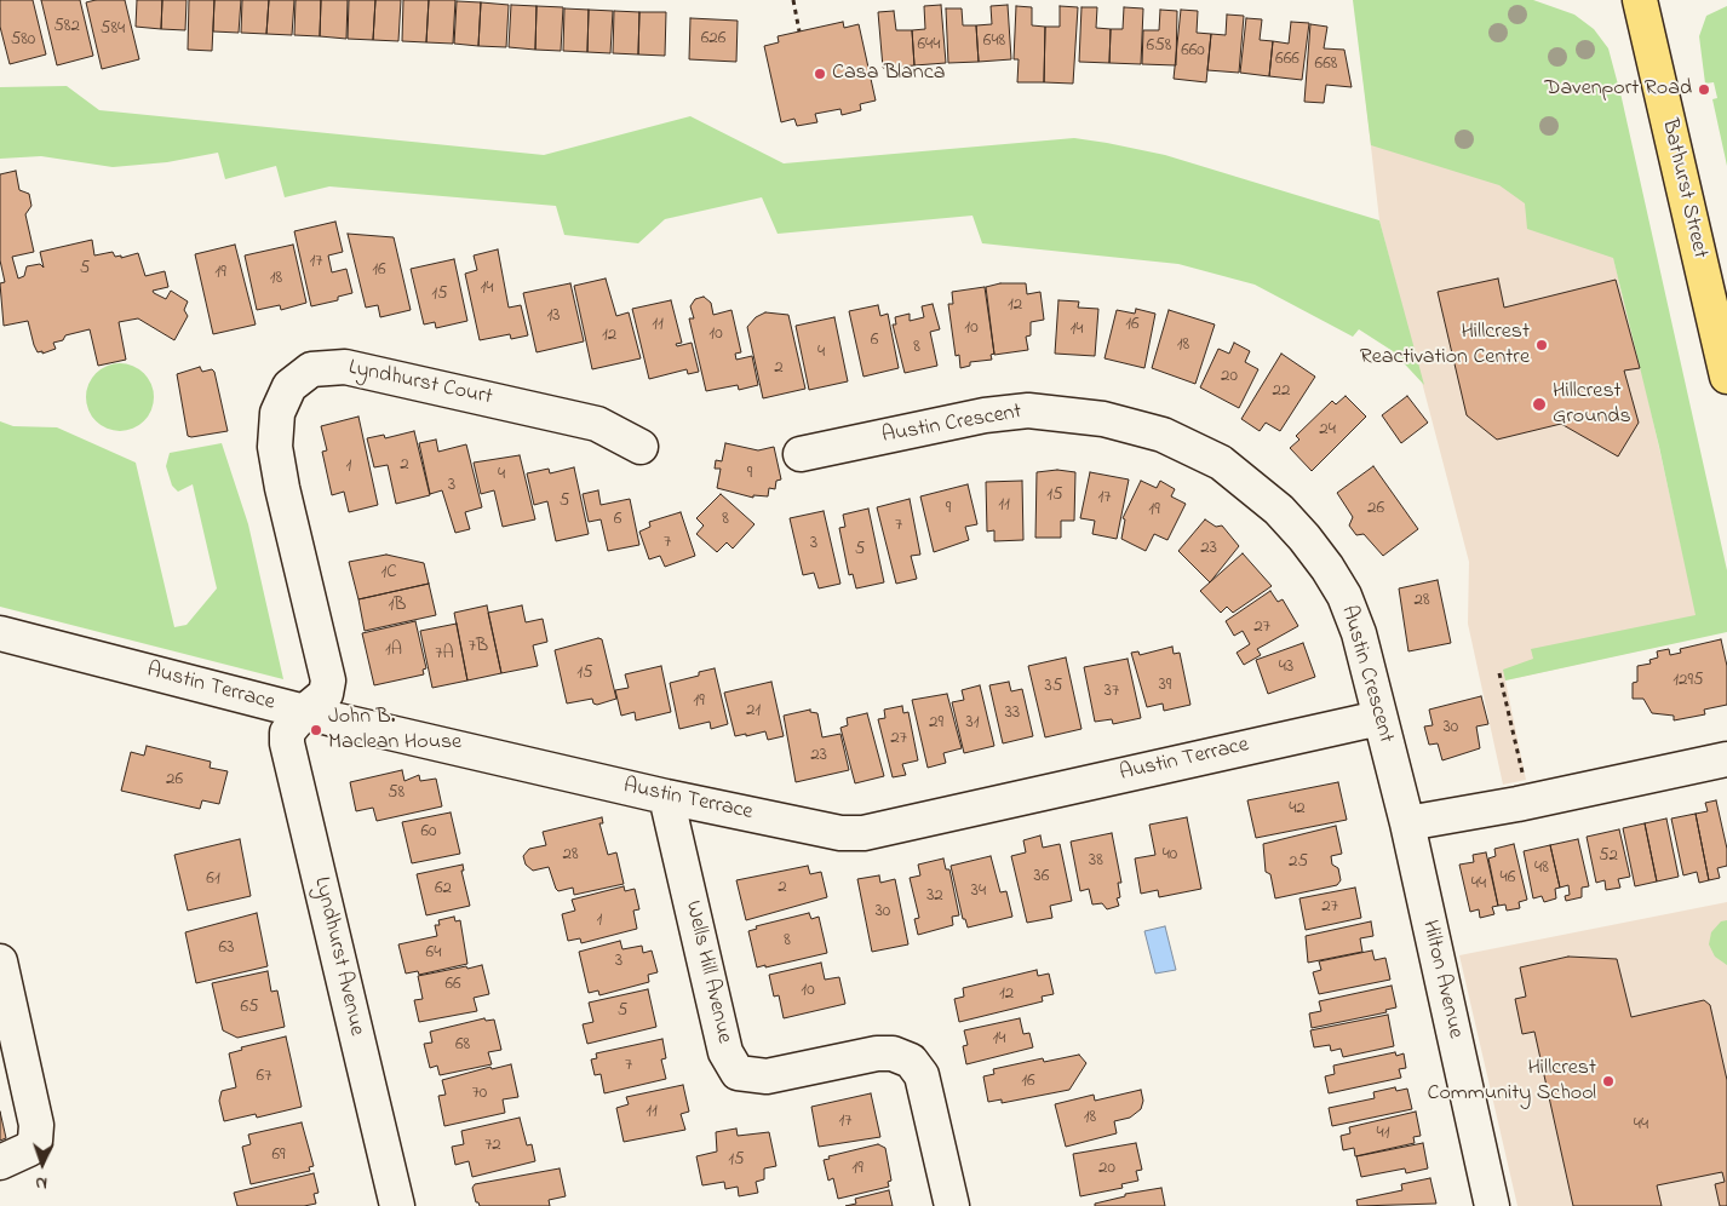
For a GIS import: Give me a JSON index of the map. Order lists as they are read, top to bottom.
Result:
{
  "streets": {
    "main road": ["Bathurst Street"],
    "street": [
      "Lyndhurst Court",
      "Austin Crescent",
      "Austin Terrace",
      "Lyndhurst Avenue",
      "Wells Hill Avenue",
      "Hilton Avenue"
    ]
  },
  "crossings": [
    ["Lyndhurst Court", "Austin Terrace"],
    ["Lyndhurst Court", "Lyndhurst Avenue"],
    ["Austin Crescent", "Austin Terrace"],
    ["Austin Crescent", "Hilton Avenue"],
    ["Austin Terrace", "Lyndhurst Avenue"],
    ["Austin Terrace", "Wells Hill Avenue"]
  ],
  "places": [
    "Casa Blanca",
    "Davenport Road",
    "Hillcrest Reactivation Centre",
    "Hillcrest Grounds",
    "John B. Maclean House",
    "Hillcrest Community School"
  ],
  "house_numbers": [
    "582",
    "584",
    "626",
    "580",
    "648",
    "644",
    "658",
    "660",
    "666",
    "668",
    "17",
    "5",
    "16",
    "19",
    "18",
    "14",
    "15",
    "12",
    "13",
    "11",
    "16",
    "10",
    "14",
    "10",
    "12",
    "6",
    "18",
    "8",
    "4",
    "2",
    "20",
    "22",
    "24",
    "2",
    "1",
    "9",
    "4",
    "3",
    "15",
    "17",
    "5",
    "11",
    "9",
    "26",
    "19",
    "6",
    "8",
    "7",
    "7",
    "3",
    "23",
    "5",
    "1C",
    "28",
    "1B",
    "27",
    "7B",
    "1A",
    "7A",
    "43",
    "15",
    "1295",
    "39",
    "35",
    "37",
    "19",
    "21",
    "33",
    "29",
    "31",
    "30",
    "27",
    "23",
    "26",
    "58",
    "42",
    "60",
    "28",
    "40",
    "52",
    "38",
    "25",
    "48",
    "36",
    "46",
    "61",
    "44",
    "2",
    "62",
    "34",
    "32",
    "27",
    "30",
    "1",
    "8",
    "63",
    "64",
    "3",
    "66",
    "10",
    "12",
    "65",
    "5",
    "14",
    "68",
    "7",
    "67",
    "16",
    "70",
    "11",
    "18",
    "17",
    "44",
    "41",
    "72",
    "69",
    "15",
    "19",
    "20"
  ],
  "north": "bottom"
}
